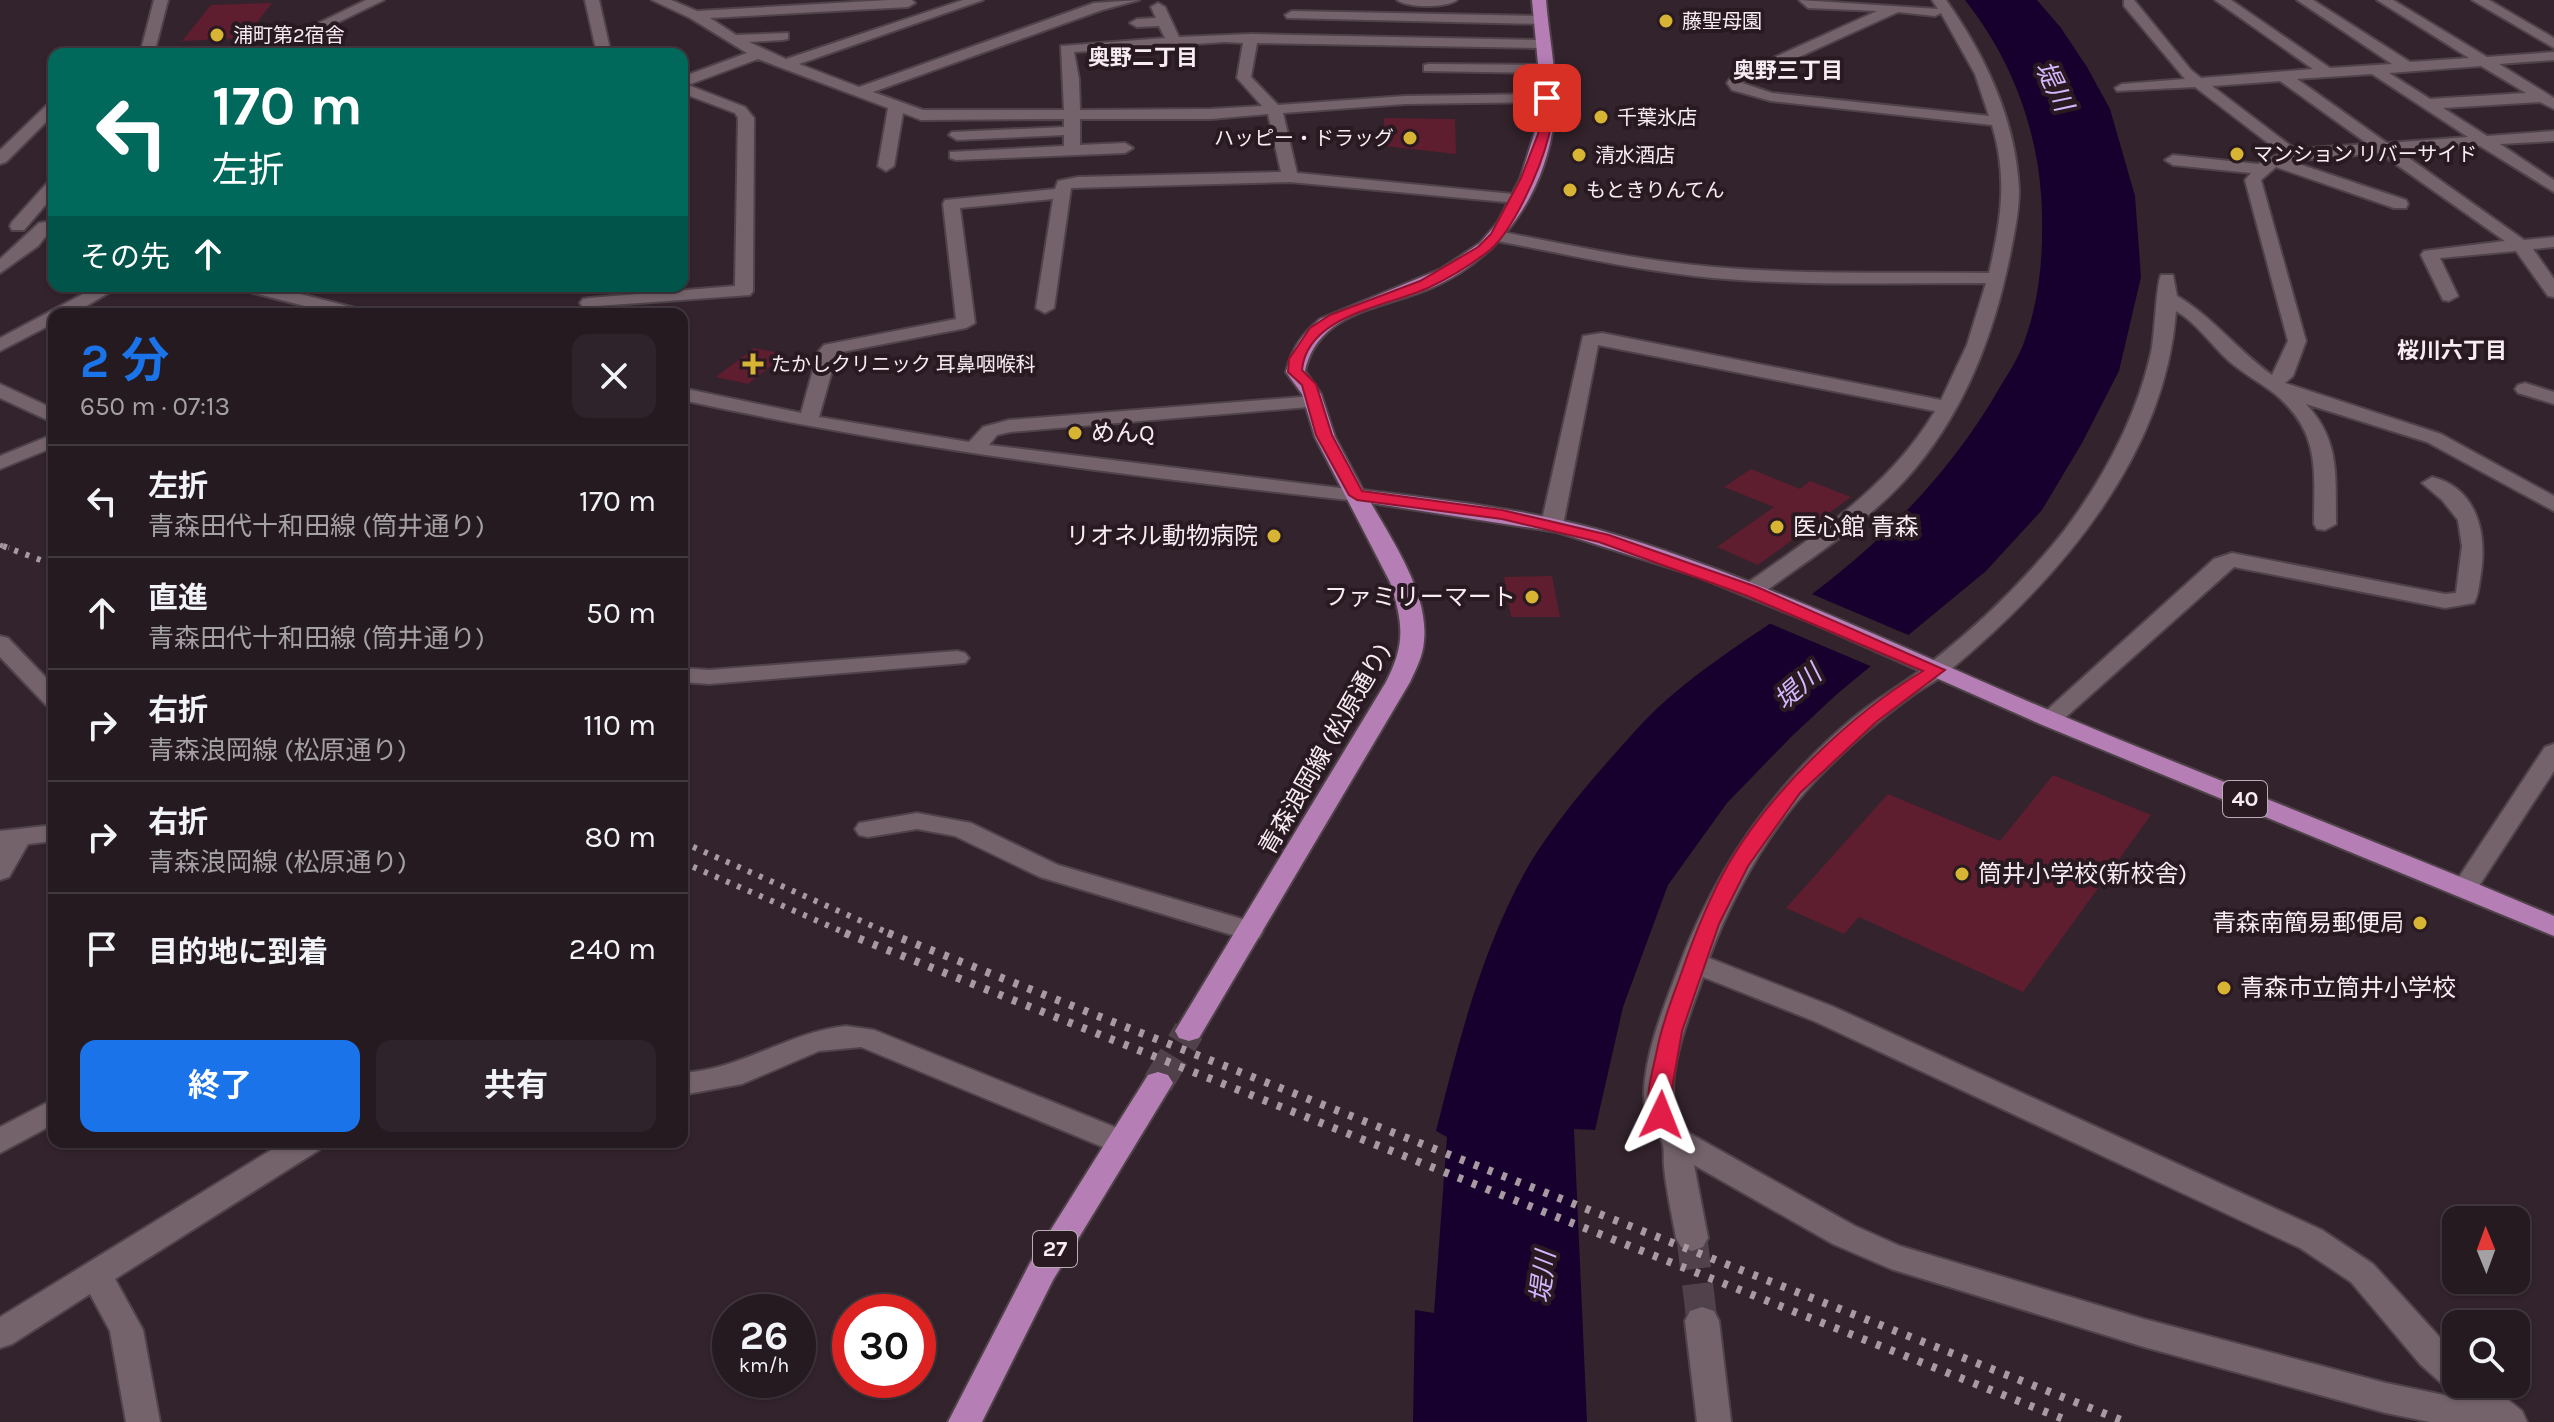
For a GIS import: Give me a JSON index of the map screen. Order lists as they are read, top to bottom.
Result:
{
  "streets": {
    "main road": ["青森浪岡線 (松原通り)", "40", "27"]
  },
  "crossings": [
    ["青森浪岡線 (松原通り)", "40"]
  ],
  "districts": ["奥野二丁目", "奥野三丁目", "桜川六丁目"],
  "water": ["堤川"],
  "places": {
    "other": [
      "藤聖母園",
      "浦町第2宿舎",
      "千葉氷店",
      "ハッピー・ドラッグ",
      "マンション リバーサイド",
      "清水酒店",
      "もときりんてん",
      "めんQ",
      "医心館 青森",
      "リオネル動物病院",
      "ファミリーマート",
      "筒井小学校(新校舎)",
      "青森南簡易郵便局",
      "青森市立筒井小学校"
    ],
    "health": ["たかしクリニック 耳鼻咽喉科"]
  },
  "north": "top",
  "page": {
    "turn": ["170 m", "左折"],
    "then": "その先",
    "heading": ["2 分", "650 m · 07:13"],
    "list": [
      {
        "name": "左折",
        "note": "青森田代十和田線 (筒井通り)",
        "value": "170 m"
      },
      {
        "name": "直進",
        "note": "青森田代十和田線 (筒井通り)",
        "value": "50 m"
      },
      {
        "name": "右折",
        "note": "青森浪岡線 (松原通り)",
        "value": "110 m"
      },
      {
        "name": "右折",
        "note": "青森浪岡線 (松原通り)",
        "value": "80 m"
      },
      {
        "name": "目的地に到着",
        "value": "240 m"
      }
    ],
    "buttons": ["終了", "共有"],
    "speed": "26 km/h",
    "limit": "30"
  }
}
